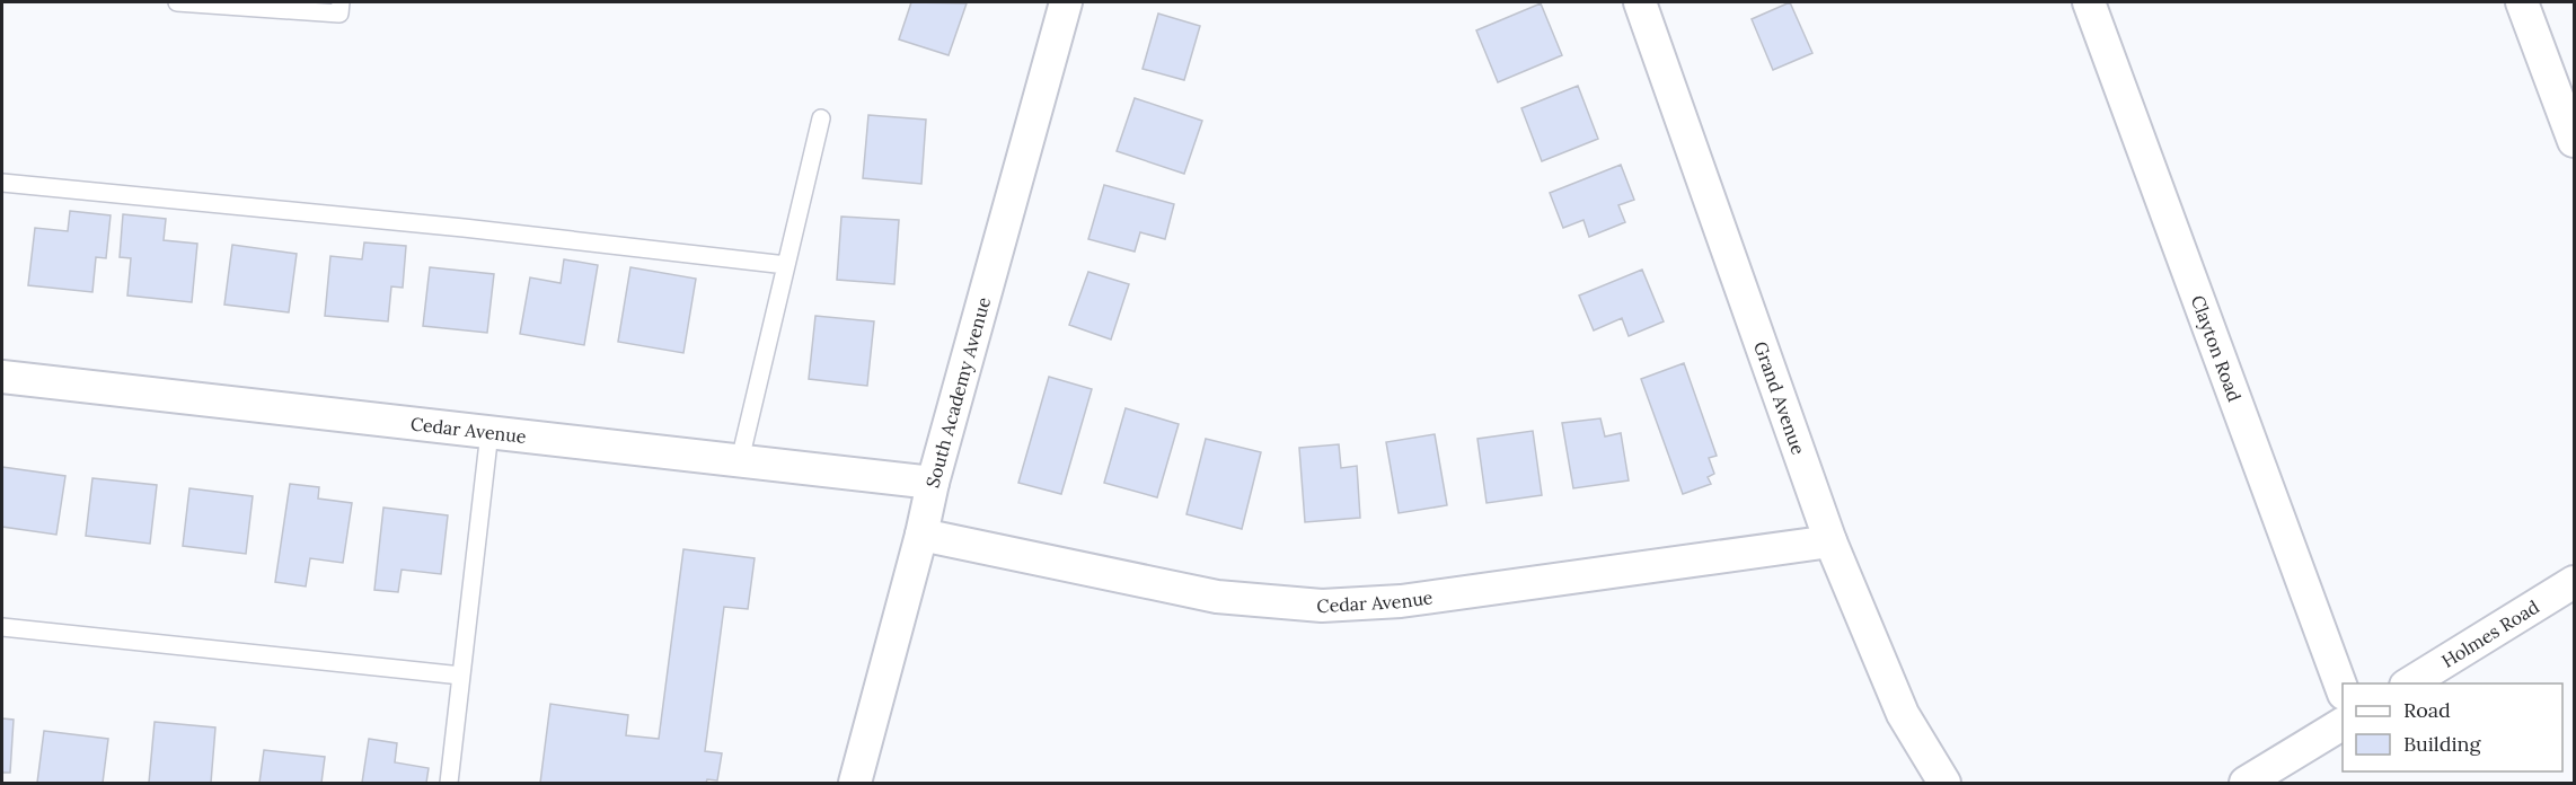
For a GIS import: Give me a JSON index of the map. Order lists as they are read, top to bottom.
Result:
{
  "streets": {
    "street": [
      "Clayton Road",
      "South Academy Avenue",
      "Grand Avenue",
      "Cedar Avenue",
      "Holmes Road"
    ]
  },
  "crossings": [
    ["South Academy Avenue", "Cedar Avenue"],
    ["Grand Avenue", "Cedar Avenue"]
  ],
  "legend": ["Road", "Building"]
}
